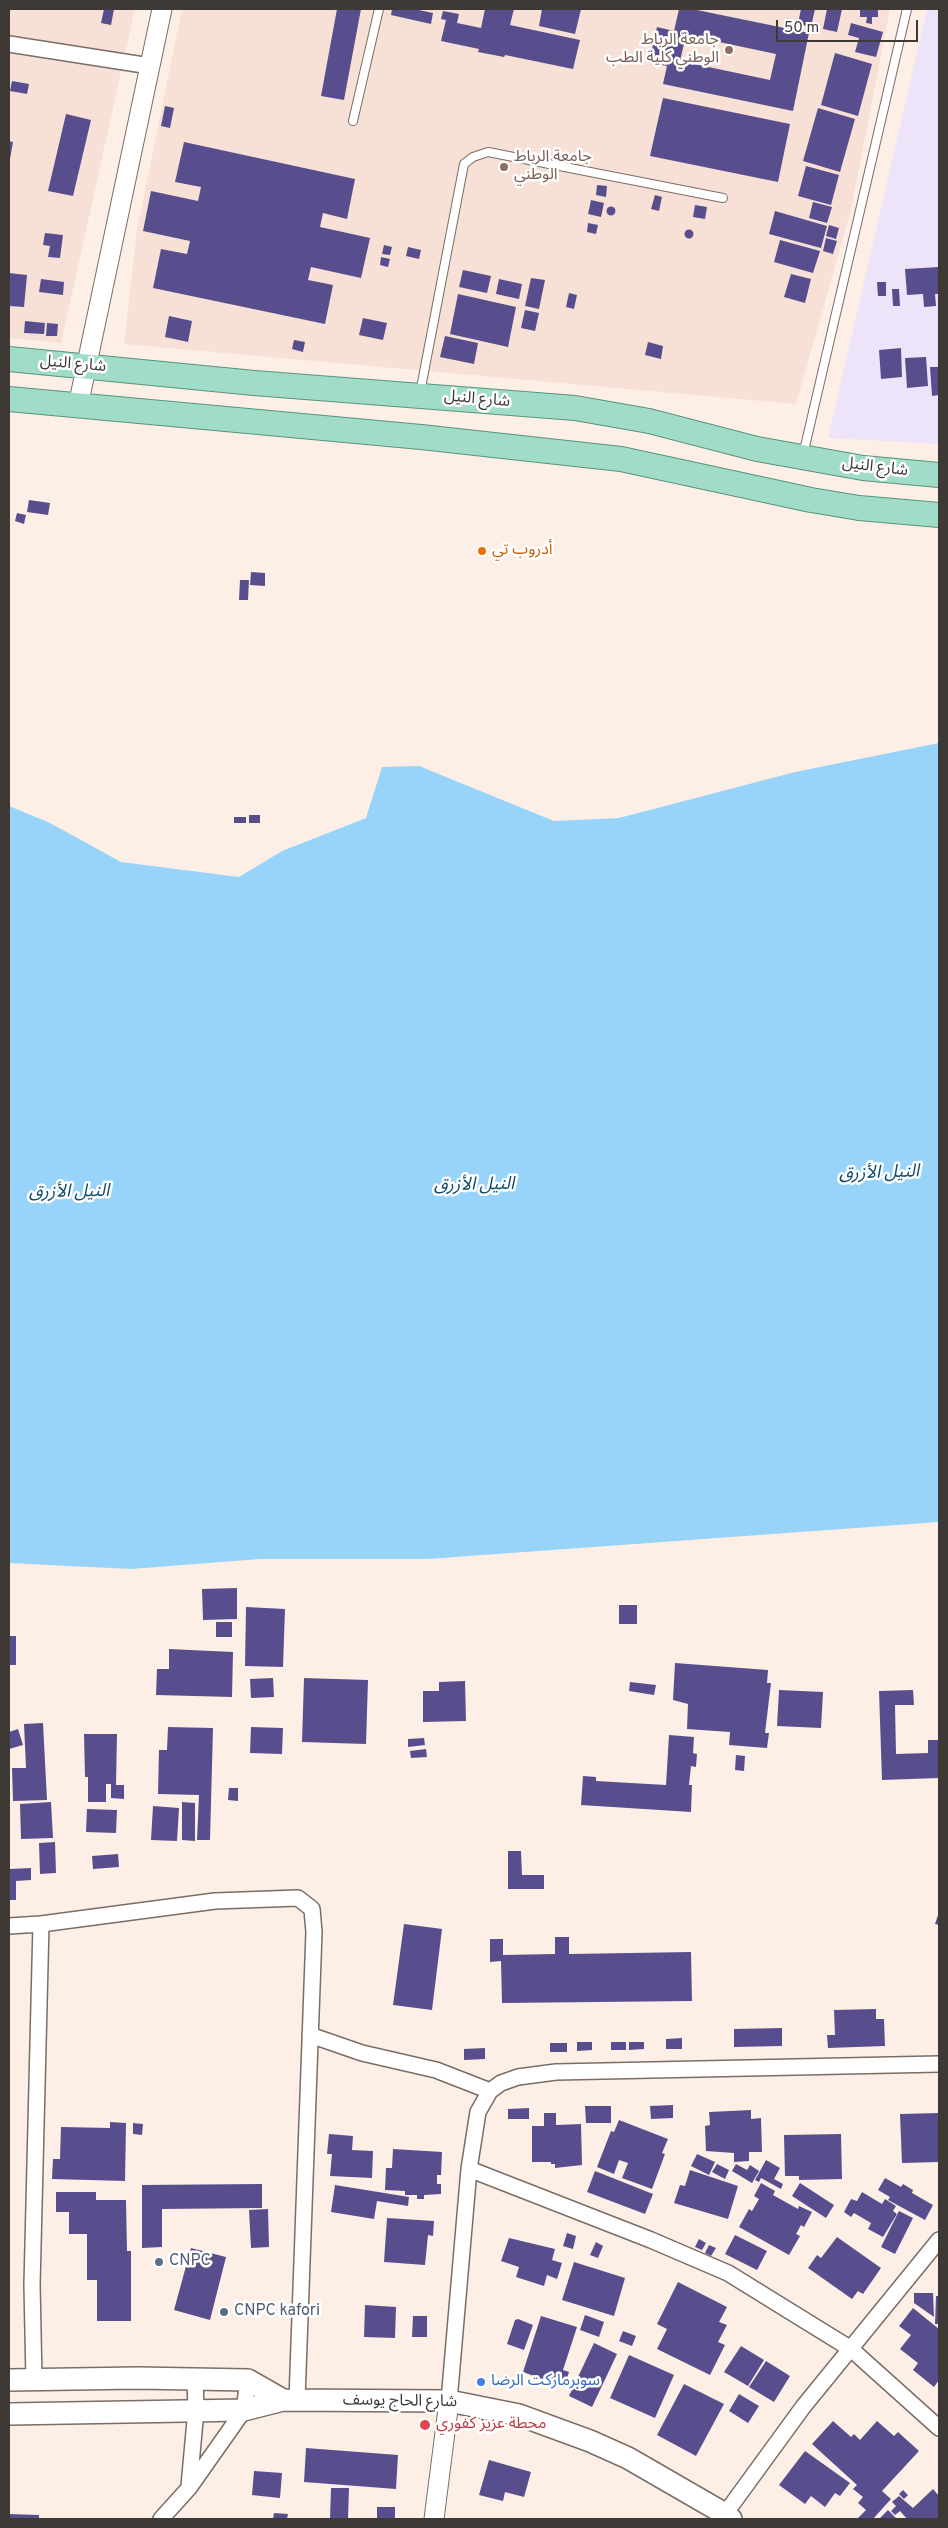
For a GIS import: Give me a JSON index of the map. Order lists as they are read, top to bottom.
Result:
{
  "streets": {
    "main road": ["شارع النيل", "شارع الحاج يوسف"]
  },
  "water": ["النيل الأزرق"],
  "places": [
    "جامعة الرباط الوطني كلية الطب",
    "جامعة الرباط الوطني",
    "أدروب تي",
    "CNPC",
    "CNPC kafori",
    "سوبرماركت الرضا",
    "محطة عزيز كفوري"
  ],
  "scale_bar": "50 m"
}
